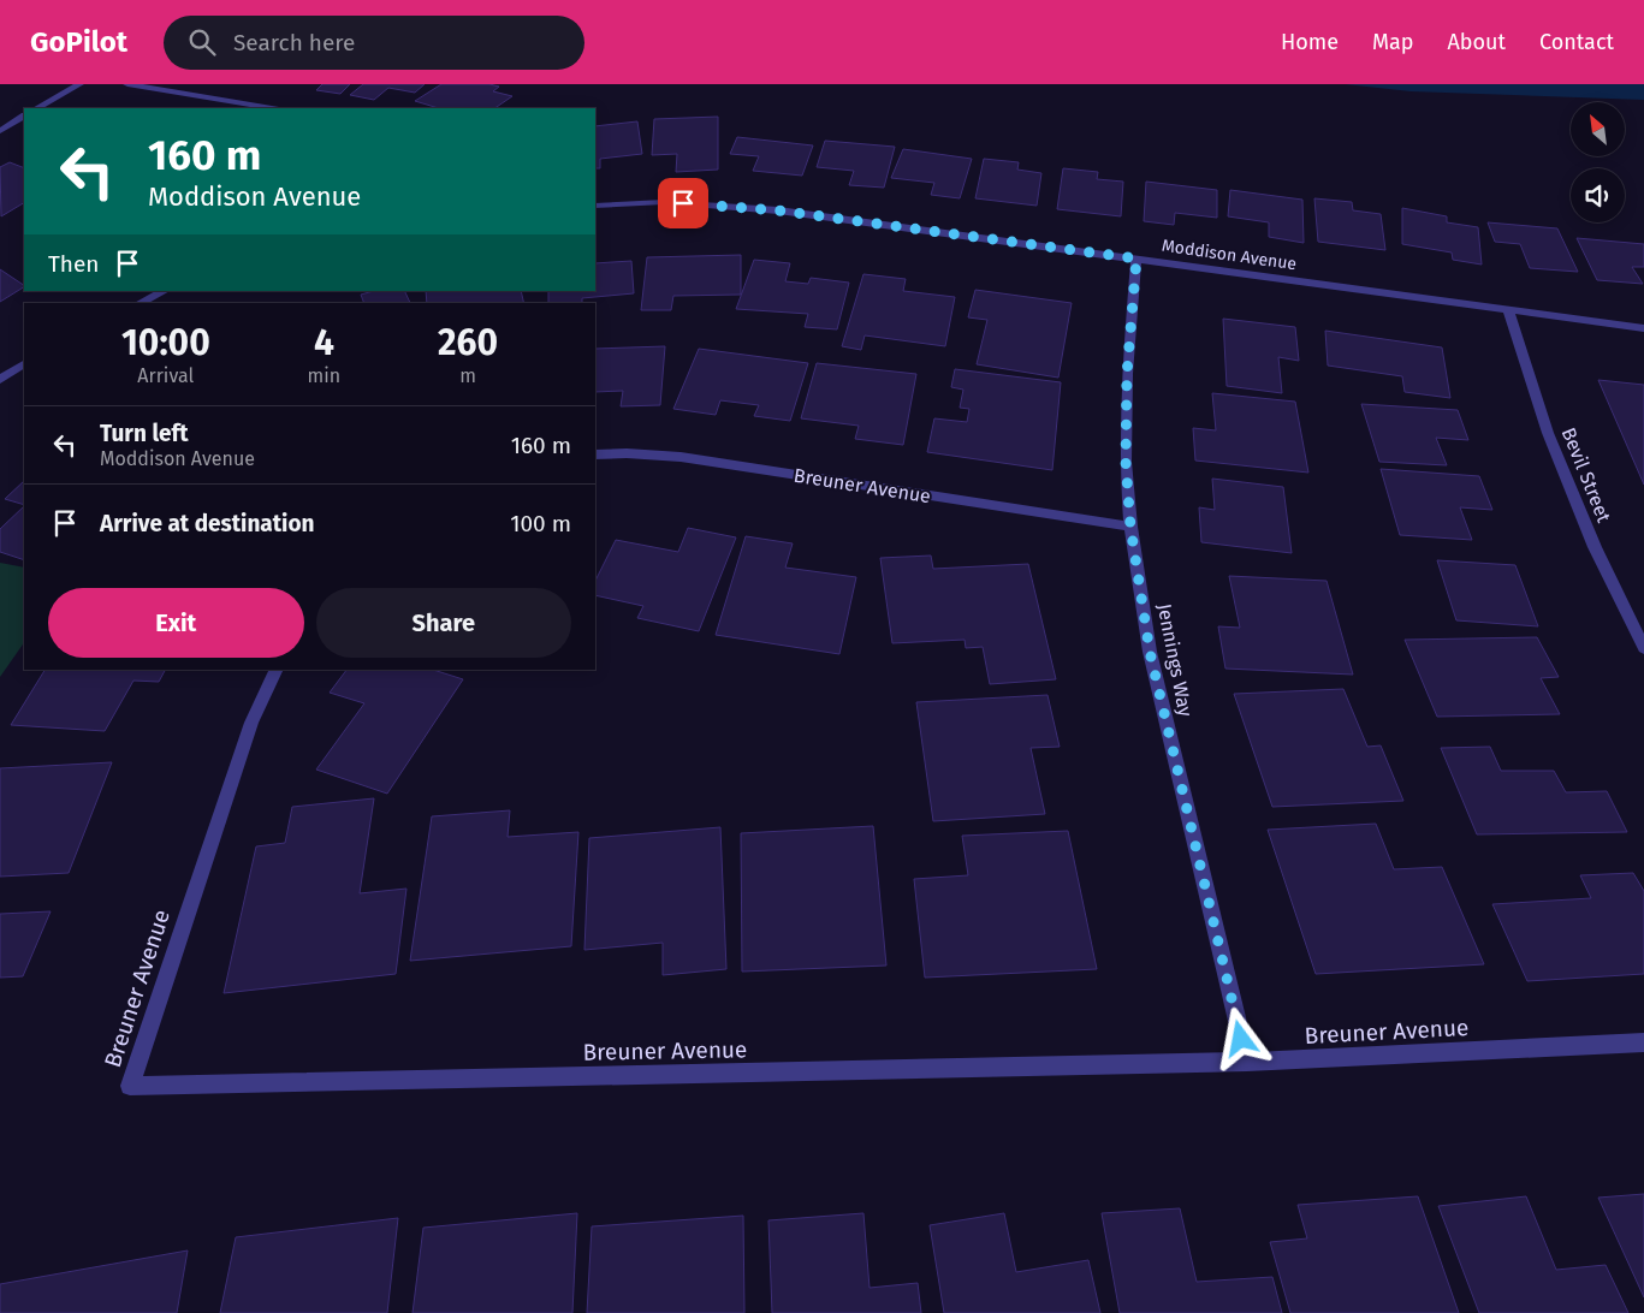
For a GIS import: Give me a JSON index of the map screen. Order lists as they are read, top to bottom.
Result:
{
  "streets": {
    "street": [
      "Moddison Avenue",
      "Bevil Street",
      "Breuner Avenue",
      "Jennings Way"
    ]
  },
  "crossings": [
    ["Moddison Avenue", "Bevil Street"],
    ["Moddison Avenue", "Jennings Way"],
    ["Breuner Avenue", "Jennings Way"]
  ],
  "north": "top left",
  "page": {
    "header": "GoPilot",
    "search": "Search here",
    "nav": [
      "Home",
      "Map",
      "About",
      "Contact"
    ],
    "turn": ["160 m", "Moddison Avenue"],
    "then": "Then",
    "eta": [
      "10:00",
      "Arrival",
      "4",
      "min",
      "260",
      "m"
    ],
    "list": [
      {
        "name": "Turn left",
        "note": "Moddison Avenue",
        "value": "160 m"
      },
      {
        "name": "Arrive at destination",
        "value": "100 m"
      }
    ],
    "buttons": ["Exit", "Share"]
  }
}
